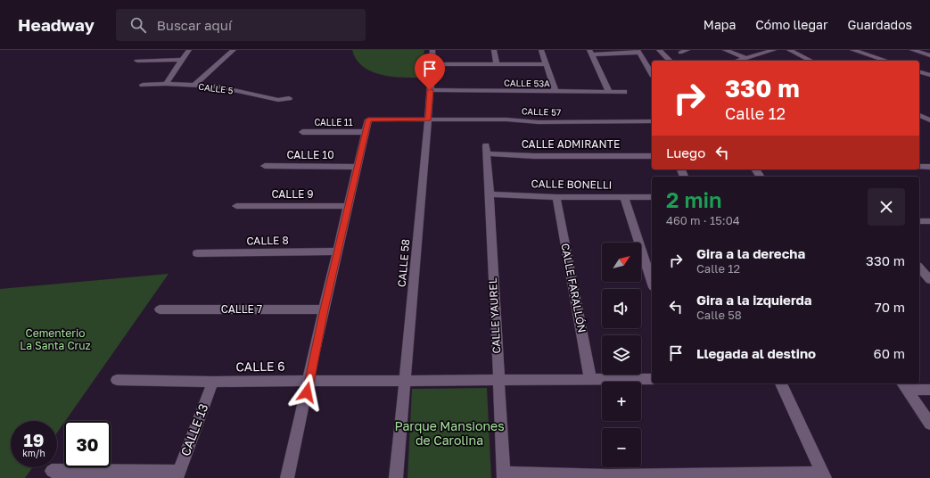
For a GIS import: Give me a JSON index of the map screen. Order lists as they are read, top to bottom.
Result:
{
  "streets": {
    "street": [
      "CALLE 53A",
      "CALLE 5",
      "CALLE 57",
      "CALLE 11",
      "CALLE ADMIRANTE",
      "CALLE 10",
      "CALLE BONELLI",
      "CALLE 9",
      "CALLE 8",
      "CALLE 58",
      "CALLE FARALLÓN",
      "CALLE 7",
      "CALLE YAUREL",
      "CALLE 6",
      "CALLE 13"
    ]
  },
  "crossings": [
    ["CALLE 53A", "CALLE 58"],
    ["CALLE 57", "CALLE 11"],
    ["CALLE 57", "CALLE 58"],
    ["CALLE ADMIRANTE", "CALLE YAUREL"],
    ["CALLE BONELLI", "CALLE FARALLÓN"],
    ["CALLE BONELLI", "CALLE YAUREL"],
    ["CALLE 58", "CALLE 6"],
    ["CALLE FARALLÓN", "CALLE 6"],
    ["CALLE YAUREL", "CALLE 6"],
    ["CALLE 6", "CALLE 13"]
  ],
  "parks": ["Cementerio La Santa Cruz", "Parque Mansiones de Carolina"],
  "north": "top right",
  "page": {
    "header": "Headway",
    "search": "Buscar aquí",
    "nav": ["Mapa", "Cómo llegar", "Guardados"],
    "turn": ["330 m", "Calle 12"],
    "then": "Luego",
    "heading": ["2 min", "460 m · 15:04"],
    "list": [
      {
        "name": "Gira a la derecha",
        "note": "Calle 12",
        "value": "330 m"
      },
      {
        "name": "Gira a la izquierda",
        "note": "Calle 58",
        "value": "70 m"
      },
      {
        "name": "Llegada al destino",
        "value": "60 m"
      }
    ],
    "map_buttons": ["+", "−"],
    "speed": "19 km/h",
    "limit": "30"
  }
}
